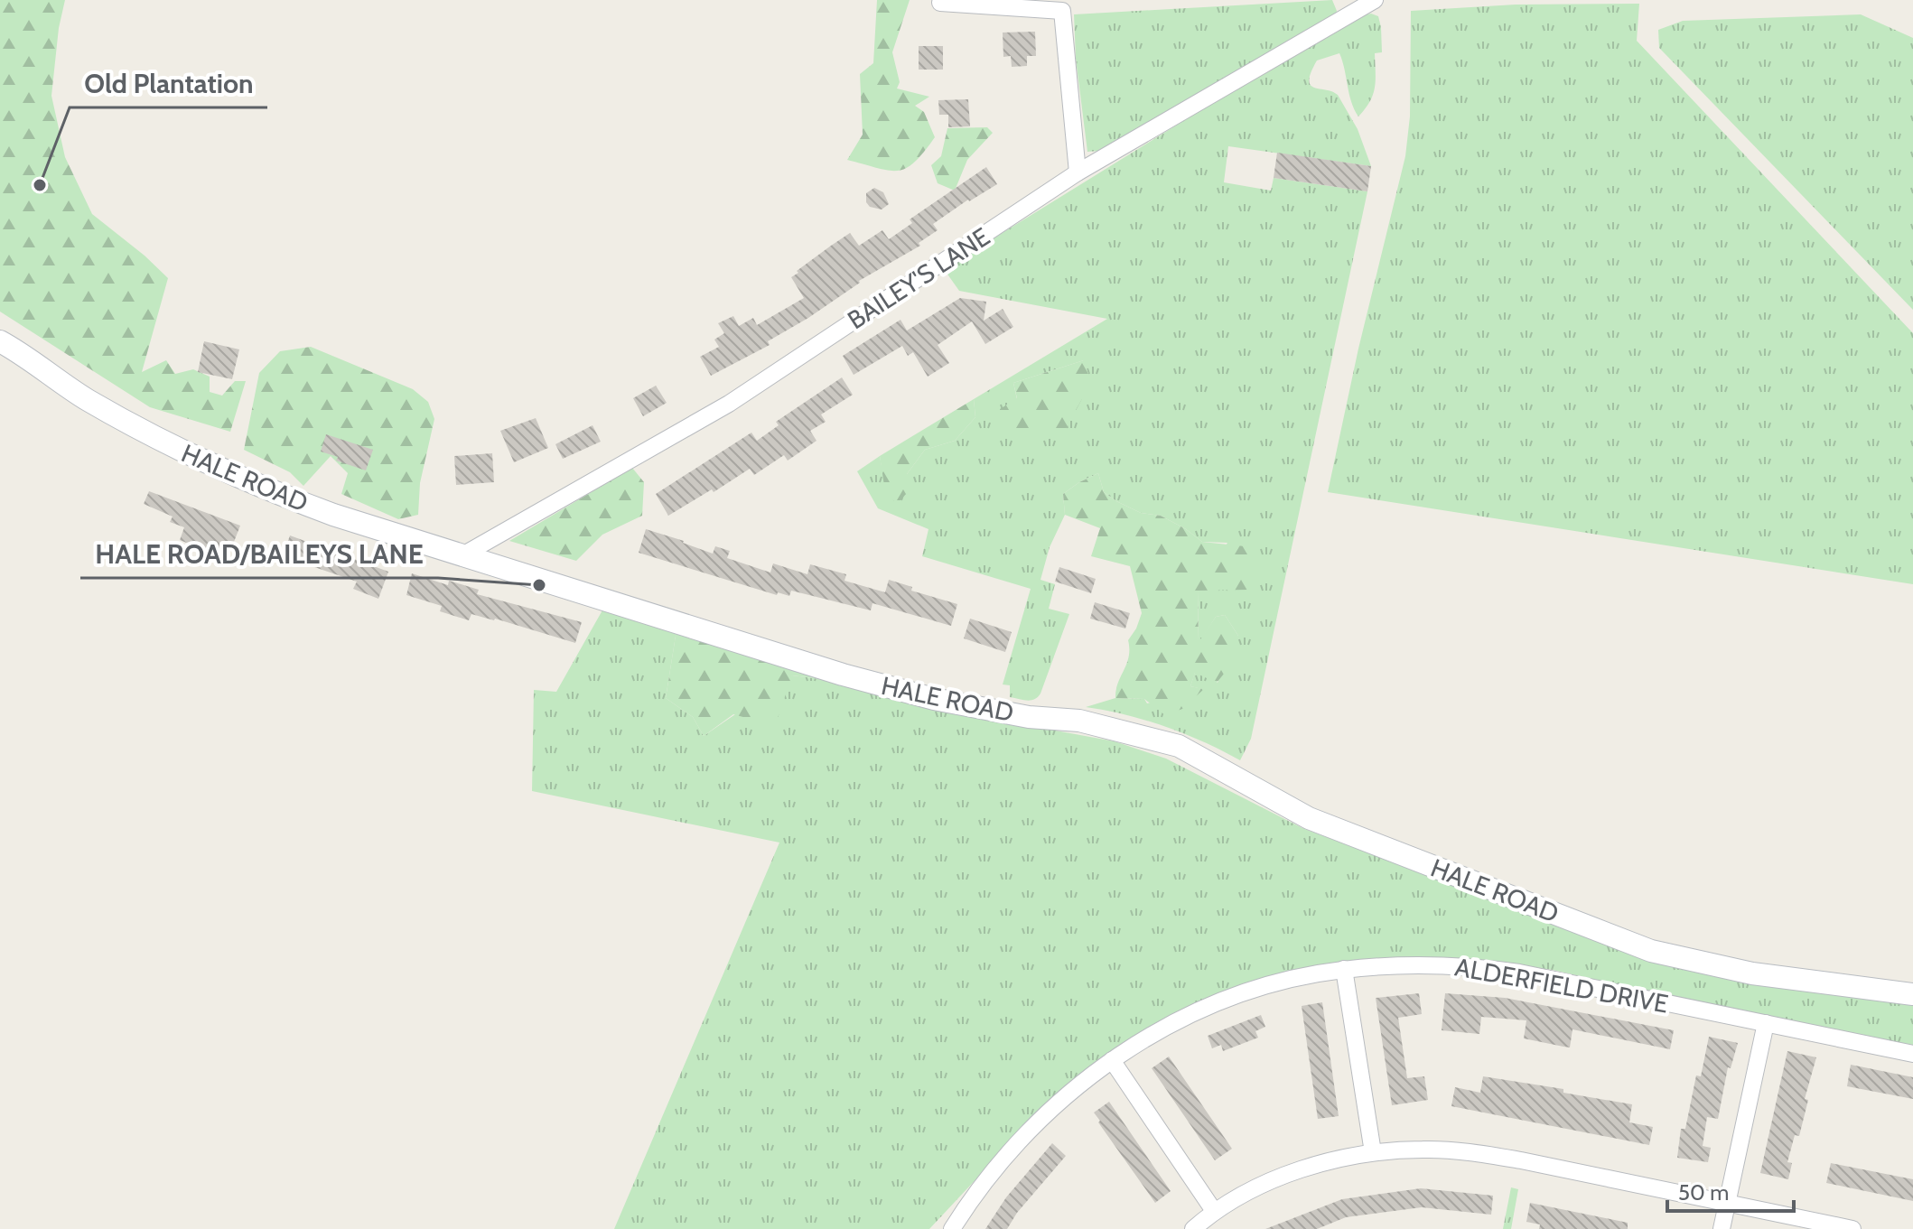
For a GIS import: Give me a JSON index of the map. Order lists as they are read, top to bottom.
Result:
{
  "streets": {
    "street": ["BAILEY'S LANE", "HALE ROAD", "ALDERFIELD DRIVE"]
  },
  "crossings": [
    ["BAILEY'S LANE", "HALE ROAD"]
  ],
  "places": ["Old Plantation", "HALE ROAD/BAILEYS LANE"],
  "scale_bar": "50 m"
}
